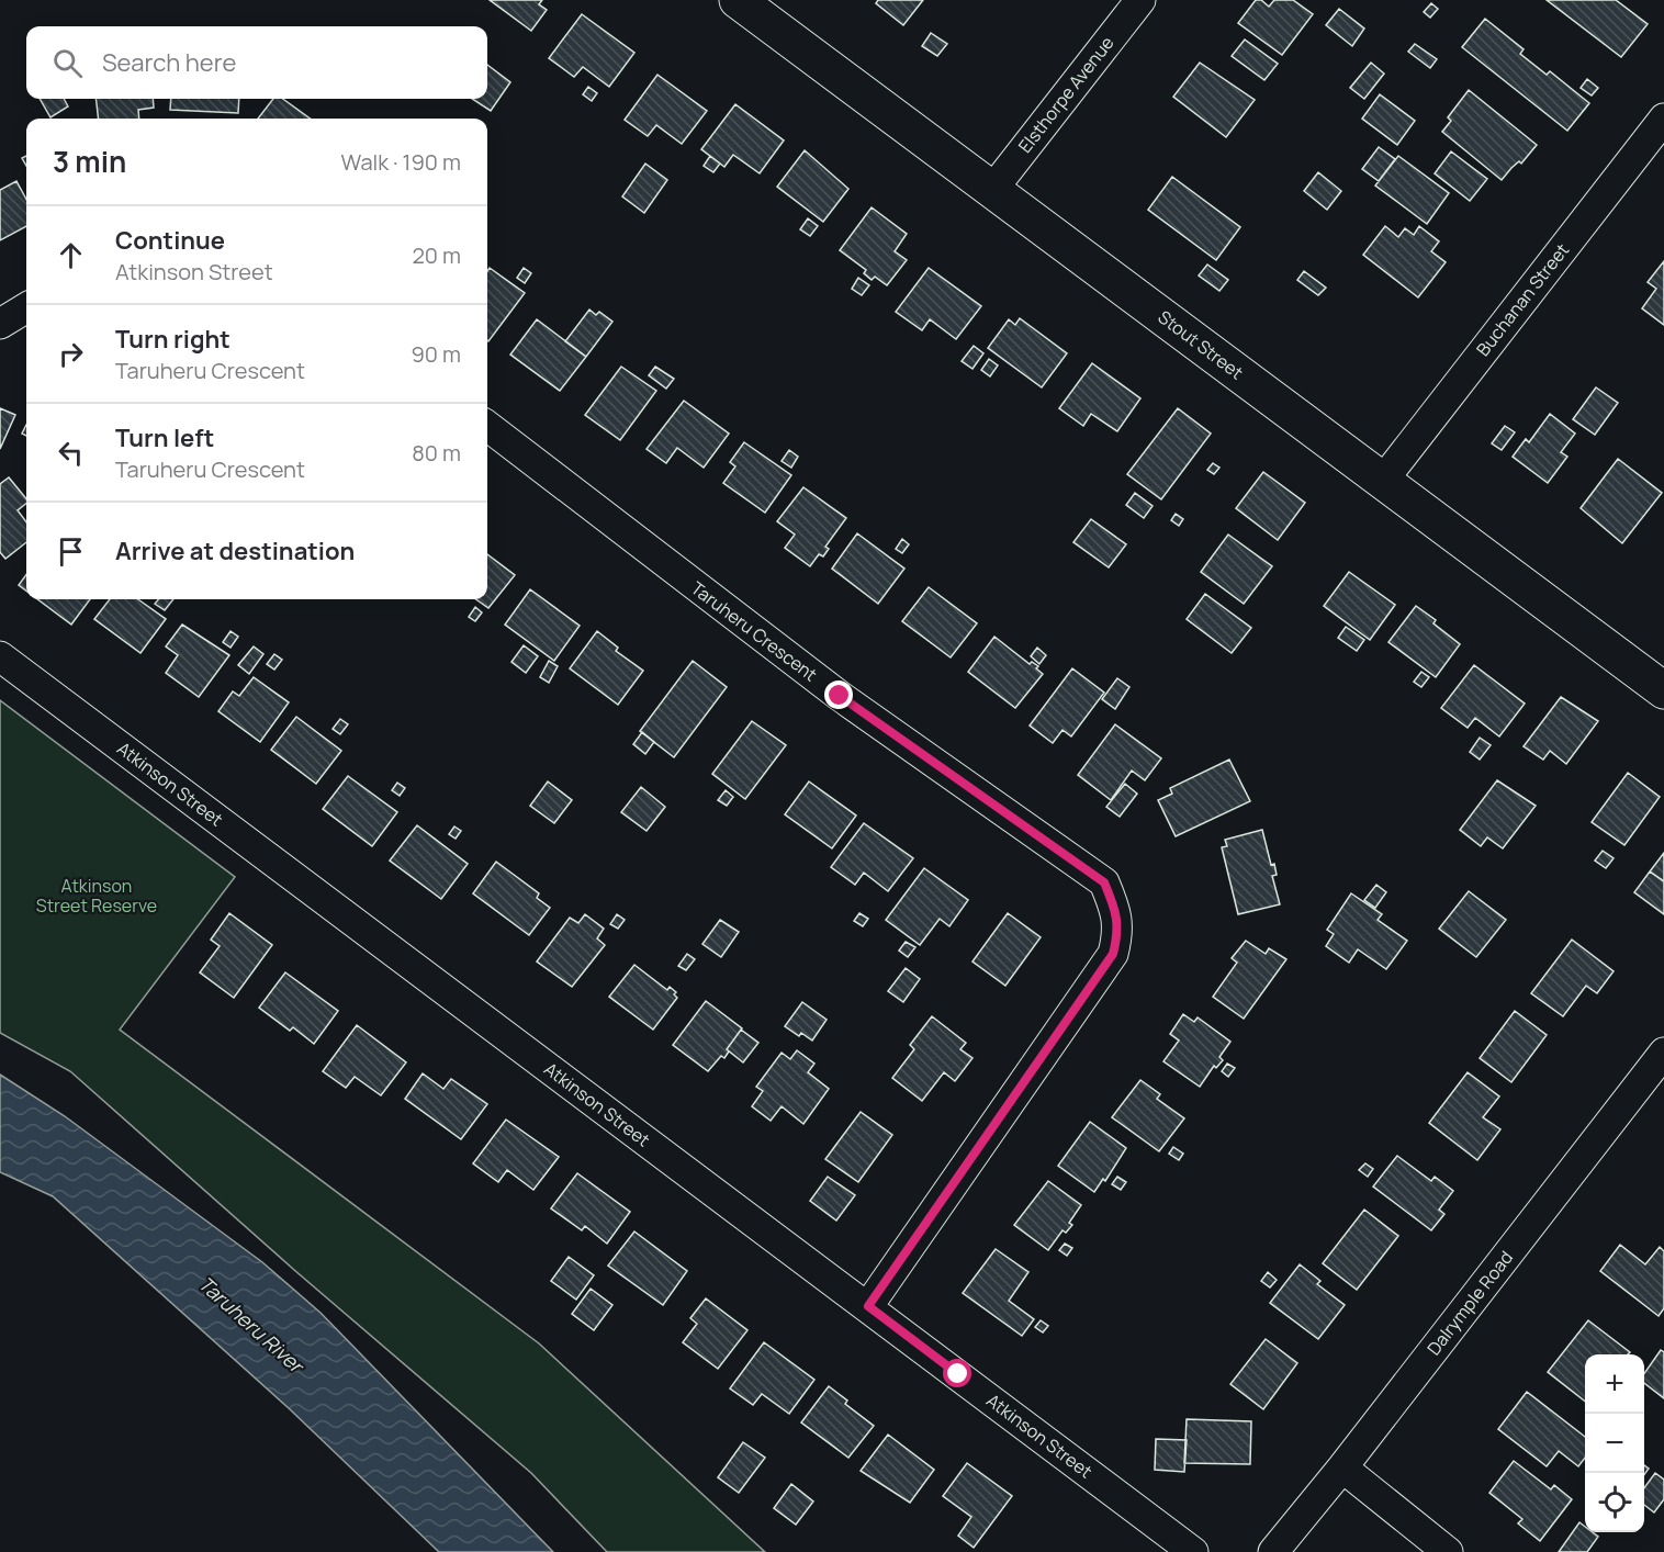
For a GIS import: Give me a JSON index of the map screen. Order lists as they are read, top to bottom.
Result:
{
  "streets": {
    "street": [
      "Elsthorpe Avenue",
      "Buchanan Street",
      "Stout Street",
      "Taruheru Crescent",
      "Atkinson Street",
      "Dalrymple Road"
    ]
  },
  "crossings": [
    ["Elsthorpe Avenue", "Stout Street"],
    ["Buchanan Street", "Stout Street"],
    ["Taruheru Crescent", "Atkinson Street"]
  ],
  "water": ["Taruheru River"],
  "parks": ["Atkinson Street Reserve"],
  "page": {
    "search": "Search here",
    "heading": ["3 min", "Walk · 190 m"],
    "list": [
      ["Continue", "Atkinson Street", "20 m"],
      ["Turn right", "Taruheru Crescent", "90 m"],
      ["Turn left", "Taruheru Crescent", "80 m"],
      "Arrive at destination"
    ],
    "map_buttons": ["+", "−"]
  }
}
